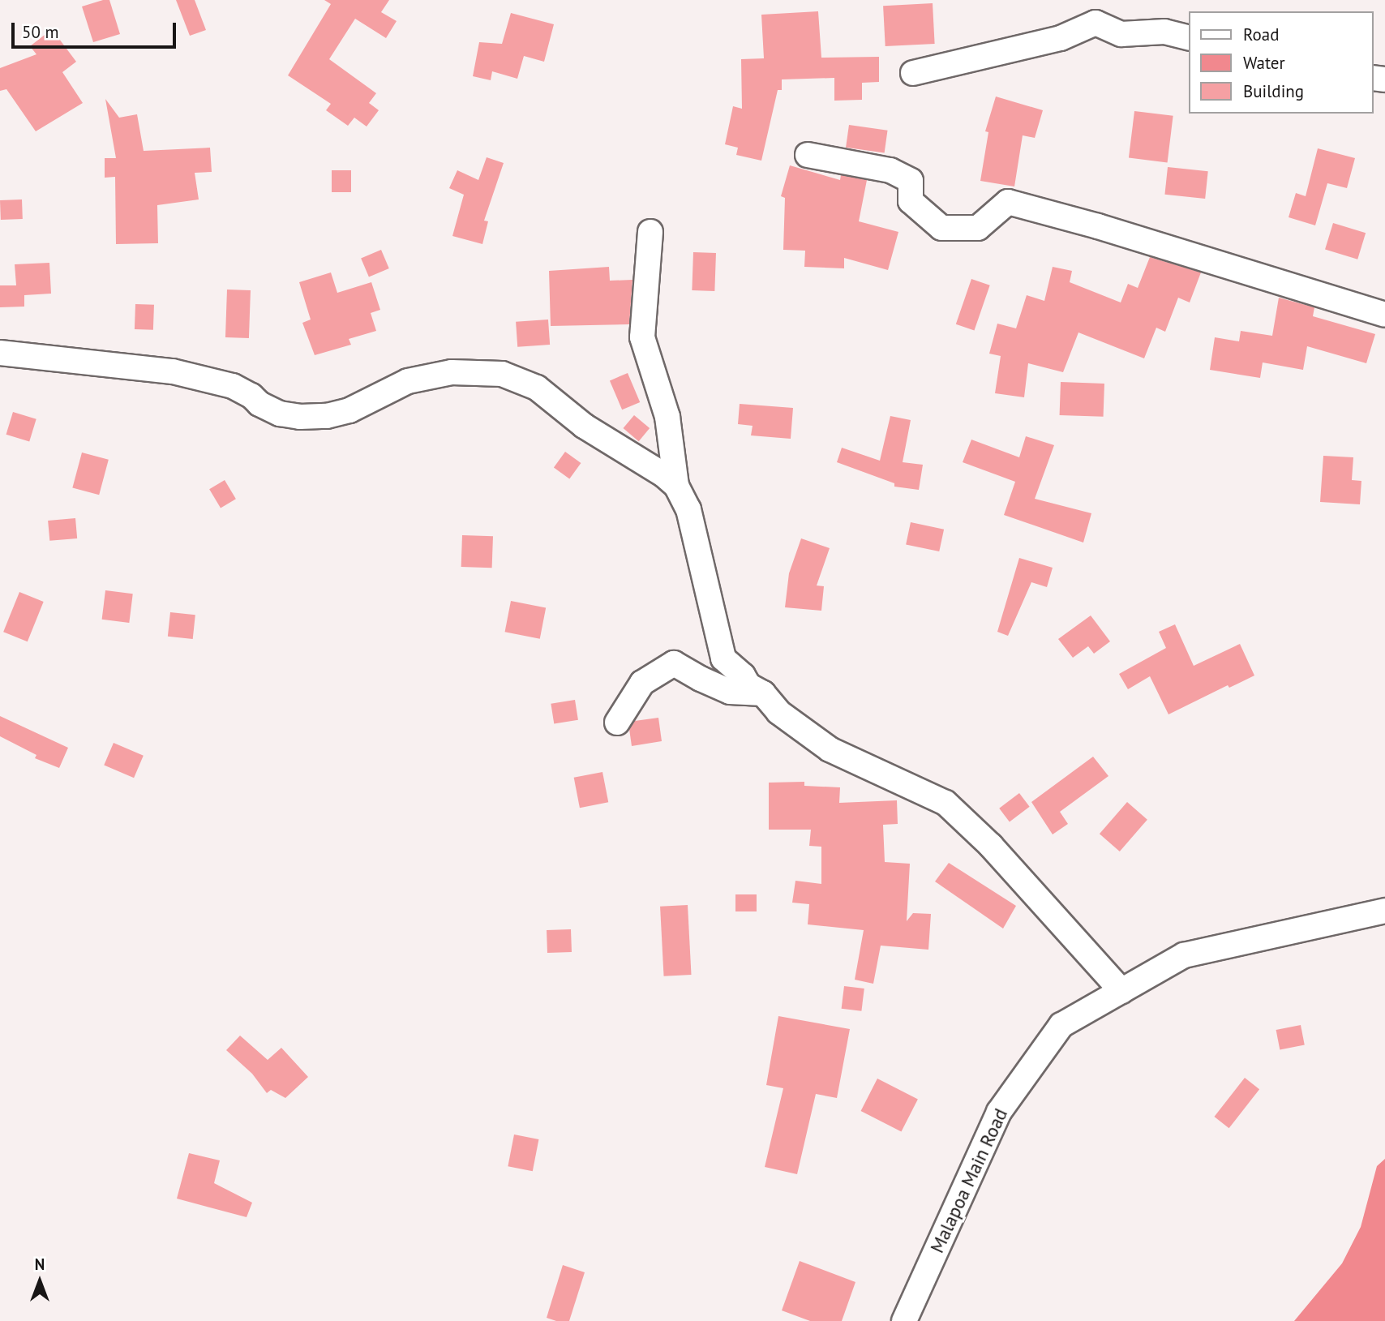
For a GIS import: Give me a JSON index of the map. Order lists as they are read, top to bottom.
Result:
{
  "streets": {
    "street": ["Malapoa Main Road"]
  },
  "legend": ["Road", "Water", "Building"],
  "scale_bar": "50 m",
  "north": "top"
}
